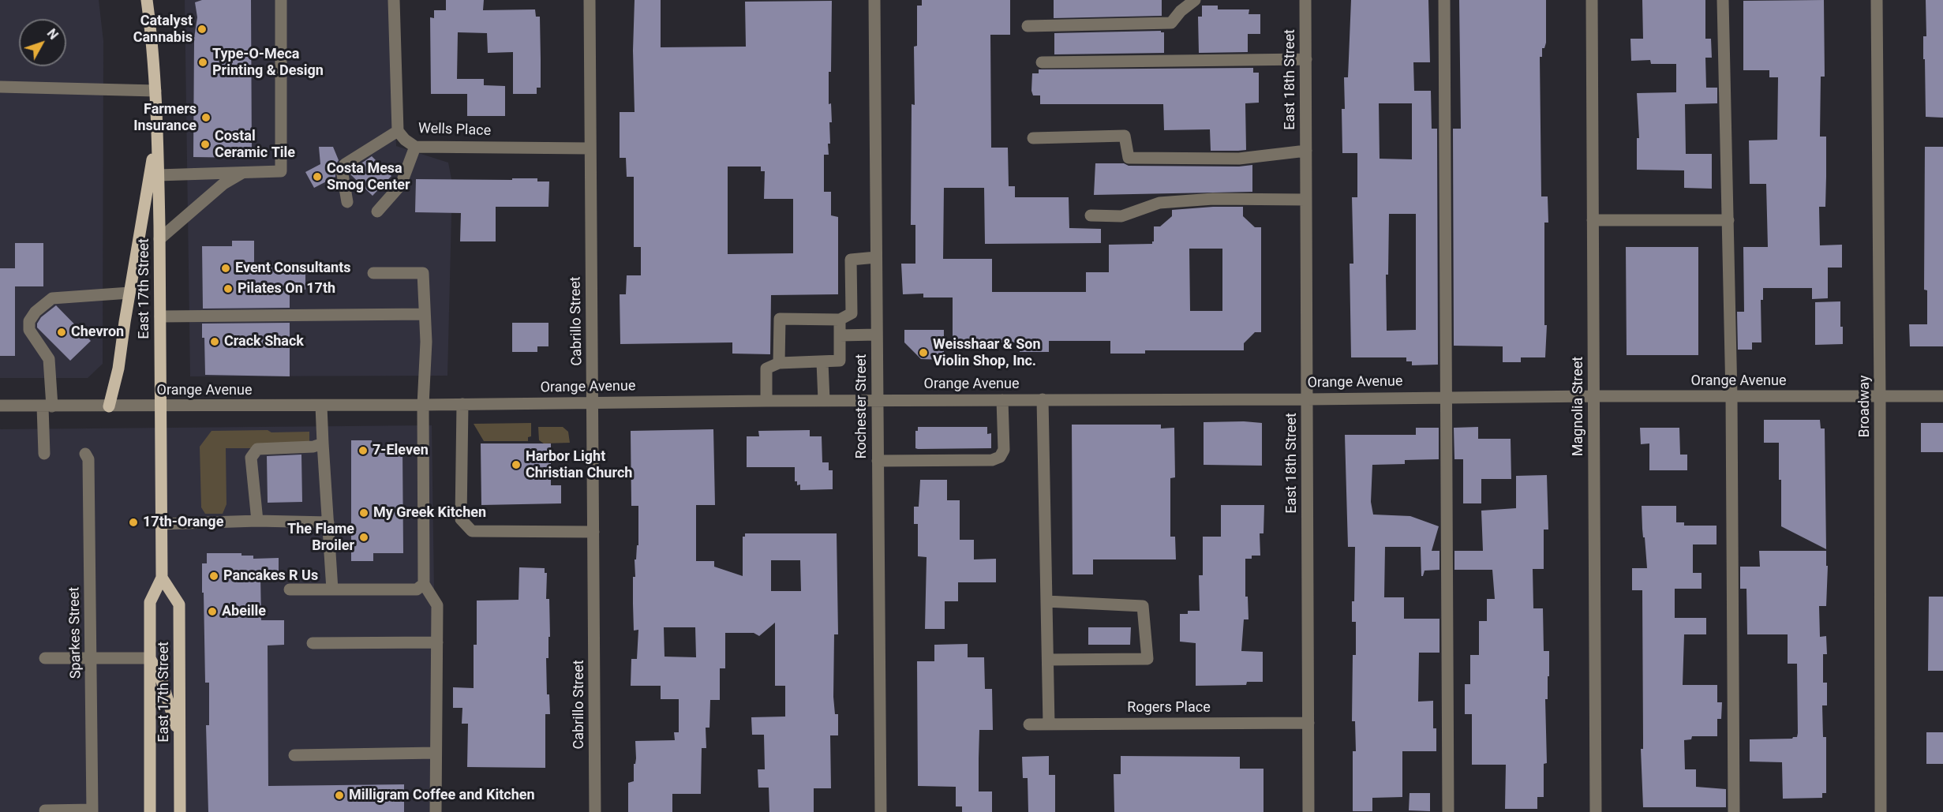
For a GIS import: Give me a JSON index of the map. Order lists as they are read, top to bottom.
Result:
{
  "streets": {
    "main road": ["East 17th Street"],
    "street": [
      "East 18th Street",
      "Wells Place",
      "Cabrillo Street",
      "Orange Avenue",
      "Rochester Street",
      "Magnolia Street",
      "Broadway",
      "Sparkes Street",
      "Rogers Place"
    ]
  },
  "crossings": [
    ["East 18th Street", "Orange Avenue"],
    ["East 18th Street", "Rogers Place"],
    ["Wells Place", "Cabrillo Street"],
    ["East 17th Street", "Orange Avenue"],
    ["Cabrillo Street", "Orange Avenue"],
    ["Orange Avenue", "Rochester Street"],
    ["Orange Avenue", "Magnolia Street"],
    ["Orange Avenue", "Broadway"]
  ],
  "places": [
    "Catalyst Cannabis",
    "Type-O-Meca Printing & Design",
    "Farmers Insurance",
    "Costal Ceramic Tile",
    "Costa Mesa Smog Center",
    "Event Consultants",
    "Pilates On 17th",
    "Chevron",
    "Crack Shack",
    "Weisshaar & Son Violin Shop, Inc.",
    "7-Eleven",
    "Harbor Light Christian Church",
    "My Greek Kitchen",
    "17th-Orange",
    "The Flame Broiler",
    "Pancakes R Us",
    "Abeille",
    "Milligram Coffee and Kitchen"
  ],
  "north": "top right"
}
